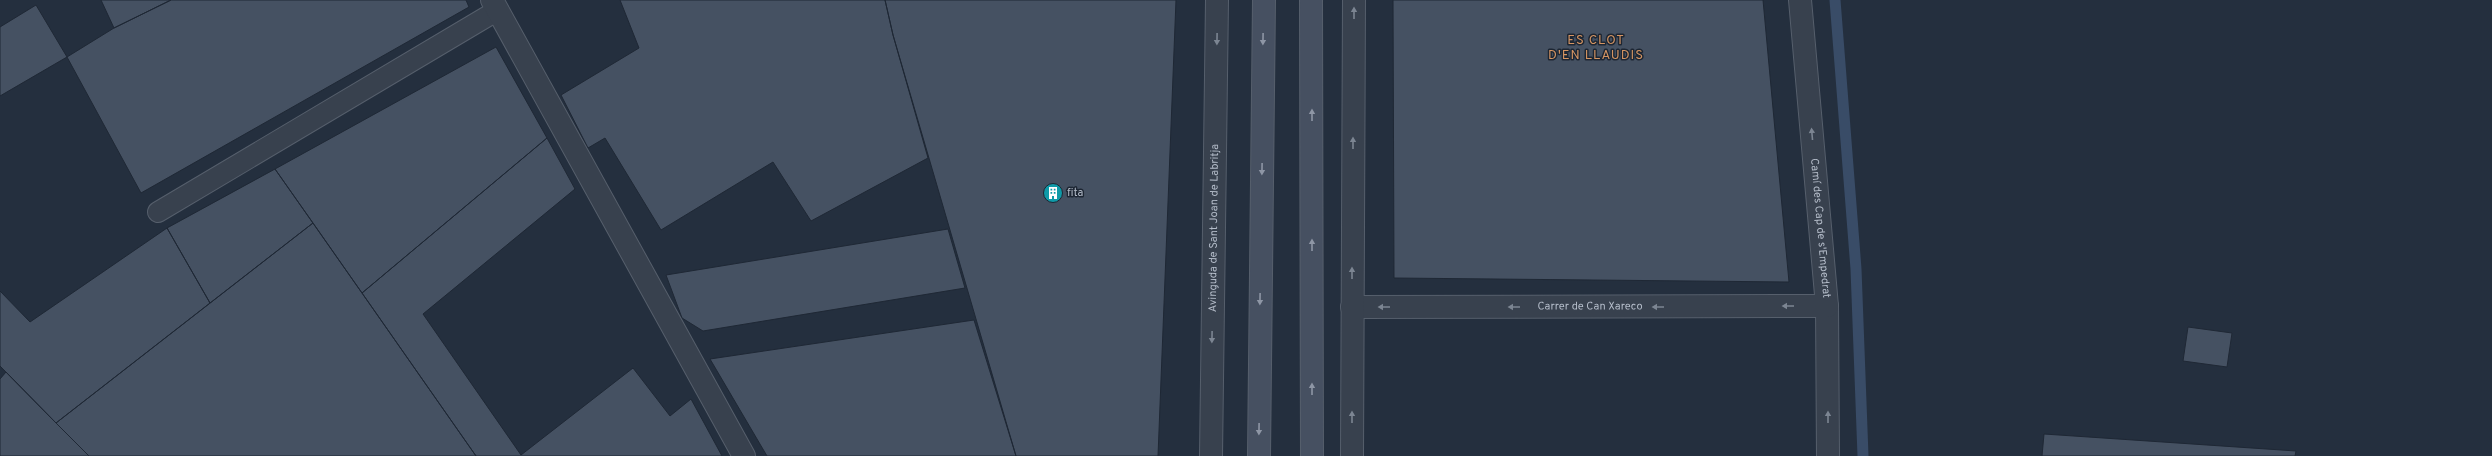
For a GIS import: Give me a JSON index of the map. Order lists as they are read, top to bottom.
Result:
{
  "streets": {
    "street": ["Avinguda de Sant Joan de Labritja", "Camí des Cap de s'Empedrat", "Carrer de Can Xareco"]
  },
  "crossings": [
    ["Camí des Cap de s'Empedrat", "Carrer de Can Xareco"]
  ],
  "one_way": ["Camí des Cap de s'Empedrat", "Carrer de Can Xareco"],
  "districts": ["ES CLOT D'EN LLAUDIS"],
  "places": {
    "building": ["fita"]
  }
}
